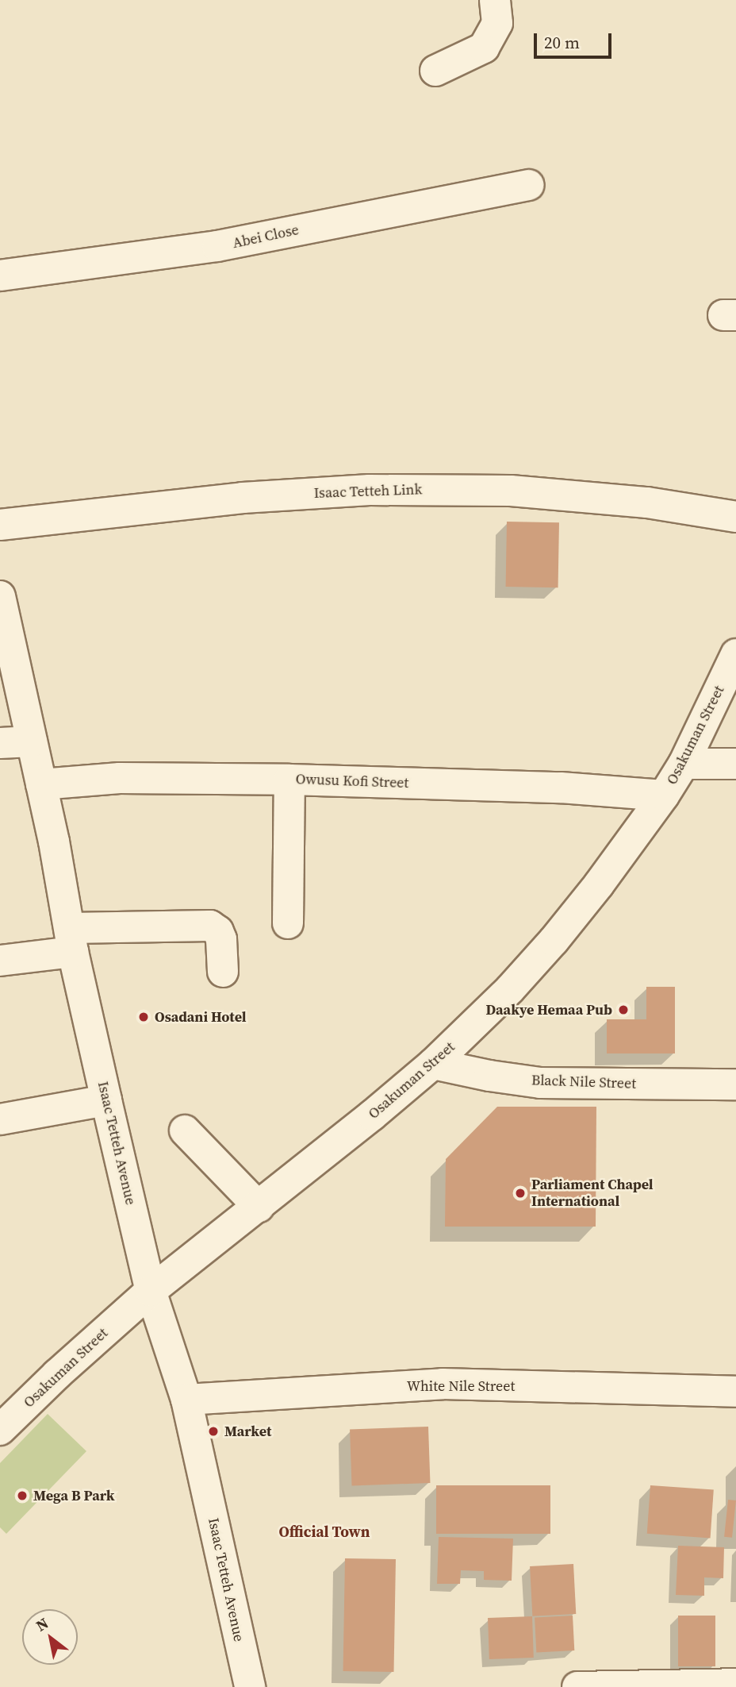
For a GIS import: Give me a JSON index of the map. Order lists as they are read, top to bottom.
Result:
{
  "streets": {
    "street": [
      "Abei Close",
      "Isaac Tetteh Link",
      "Osakuman Street",
      "Owusu Kofi Street",
      "Black Nile Street",
      "Isaac Tetteh Avenue",
      "White Nile Street"
    ]
  },
  "crossings": [
    ["Osakuman Street", "Owusu Kofi Street"],
    ["Osakuman Street", "Black Nile Street"],
    ["Osakuman Street", "Isaac Tetteh Avenue"],
    ["Owusu Kofi Street", "Isaac Tetteh Avenue"],
    ["Isaac Tetteh Avenue", "White Nile Street"]
  ],
  "districts": ["Official Town"],
  "places": [
    "Daakye Hemaa Pub",
    "Osadani Hotel",
    "Parliament Chapel International",
    "Market",
    "Mega B Park"
  ],
  "scale_bar": "20 m",
  "north": "top left"
}
